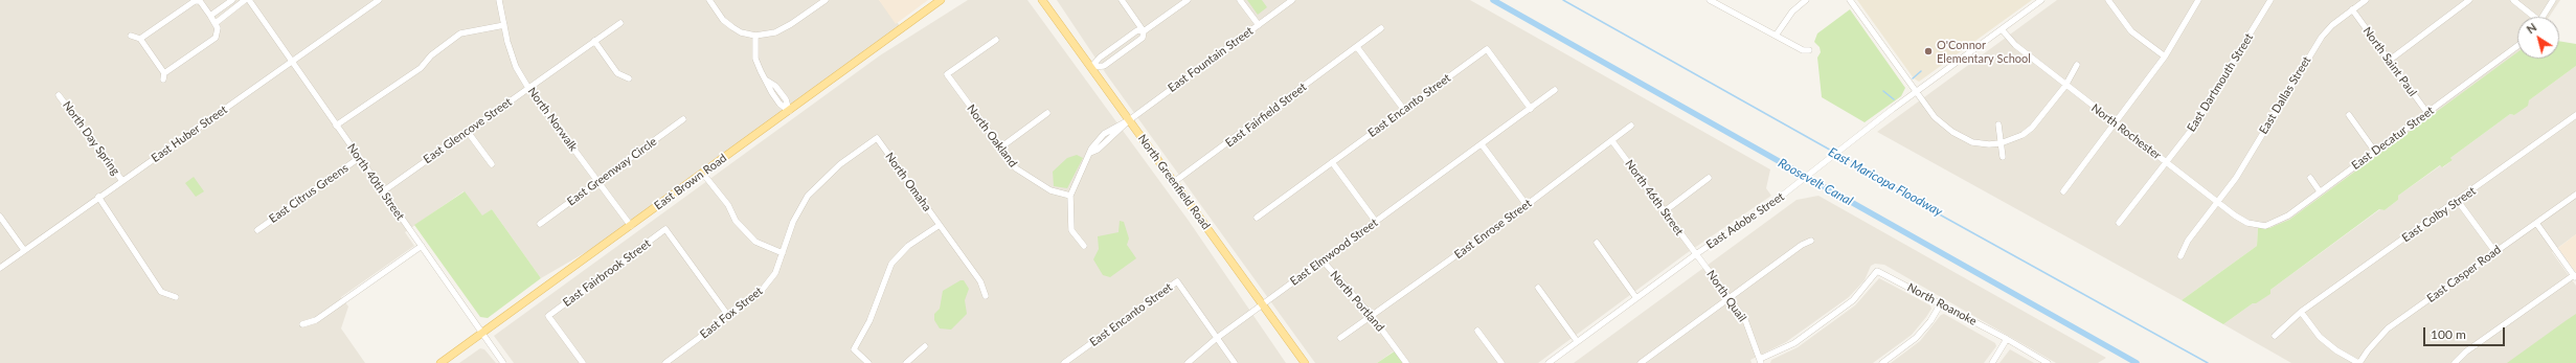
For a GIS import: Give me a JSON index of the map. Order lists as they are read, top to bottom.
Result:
{
  "streets": {
    "main road": ["East Brown Road", "North Greenfield Road"],
    "street": [
      "East Fountain Street",
      "North Saint Paul",
      "East Dartmouth Street",
      "East Dallas Street",
      "East Encanto Street",
      "East Fairfield Street",
      "North Norwalk",
      "East Glencove Street",
      "North Rochester",
      "East Huber Street",
      "North Oakland",
      "North Day Spring",
      "East Decatur Street",
      "East Greenway Circle",
      "North 40th Street",
      "North Omaha",
      "East Citrus Greens",
      "North 46th Street",
      "East Colby Street",
      "East Adobe Street",
      "East Enrose Street",
      "East Elmwood Street",
      "East Fairbrook Street",
      "East Casper Road",
      "North Quail",
      "North Portland",
      "North Roanoke",
      "East Fox Street"
    ]
  },
  "crossings": [
    ["East Fountain Street", "North Oakland"],
    ["East Fountain Street", "North Greenfield Road"],
    ["North Saint Paul", "East Dallas Street"],
    ["North Saint Paul", "East Decatur Street"],
    ["East Dartmouth Street", "North Rochester"],
    ["East Dallas Street", "North Rochester"],
    ["East Encanto Street", "East Elmwood Street"],
    ["East Fairfield Street", "North Greenfield Road"],
    ["North Norwalk", "East Glencove Street"],
    ["North Norwalk", "East Greenway Circle"],
    ["North Norwalk", "East Brown Road"],
    ["East Glencove Street", "North 40th Street"],
    ["North Rochester", "East Decatur Street"],
    ["North Rochester", "East Adobe Street"],
    ["East Huber Street", "North Day Spring"],
    ["East Huber Street", "North 40th Street"],
    ["North 40th Street", "East Brown Road"],
    ["North 40th Street", "East Citrus Greens"],
    ["North Omaha", "East Fox Street"],
    ["North Greenfield Road", "East Elmwood Street"],
    ["North 46th Street", "East Adobe Street"],
    ["North 46th Street", "East Enrose Street"],
    ["North 46th Street", "North Quail"],
    ["East Adobe Street", "North Quail"],
    ["East Enrose Street", "North Portland"],
    ["East Elmwood Street", "North Portland"],
    ["East Fairbrook Street", "East Fox Street"],
    ["North Quail", "North Roanoke"]
  ],
  "water": ["Roosevelt Canal", "East Maricopa Floodway"],
  "places": ["O'Connor Elementary School"],
  "scale_bar": "100 m",
  "north": "top left"
}
